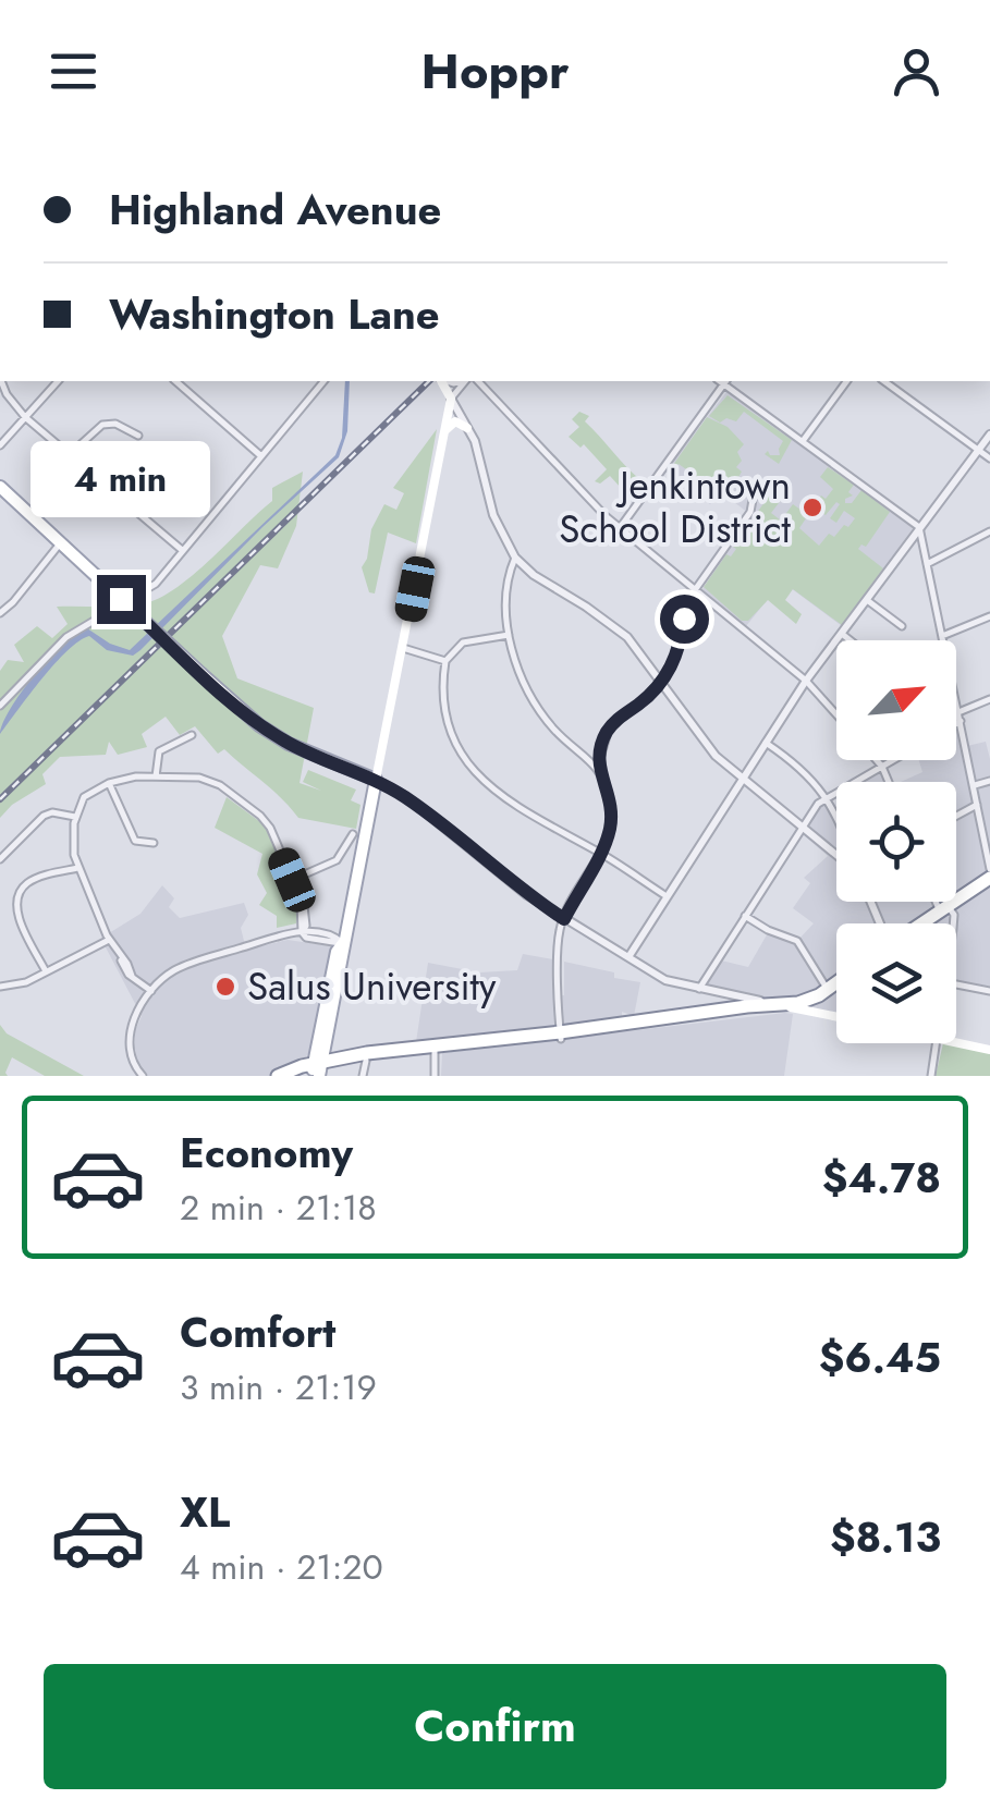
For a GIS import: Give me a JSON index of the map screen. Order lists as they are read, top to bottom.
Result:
{
  "places": ["Jenkintown School District", "Salus University"],
  "north": "top right",
  "page": {
    "header": "Hoppr",
    "banner": ["Highland Avenue", "Washington Lane"],
    "bubble": "4 min",
    "list": [
      {
        "name": "Economy",
        "note": "2 min · 21:18",
        "value": "$4.78"
      },
      {
        "name": "Comfort",
        "note": "3 min · 21:19",
        "value": "$6.45"
      },
      {
        "name": "XL",
        "note": "4 min · 21:20",
        "value": "$8.13"
      }
    ],
    "buttons": "Confirm"
  }
}
